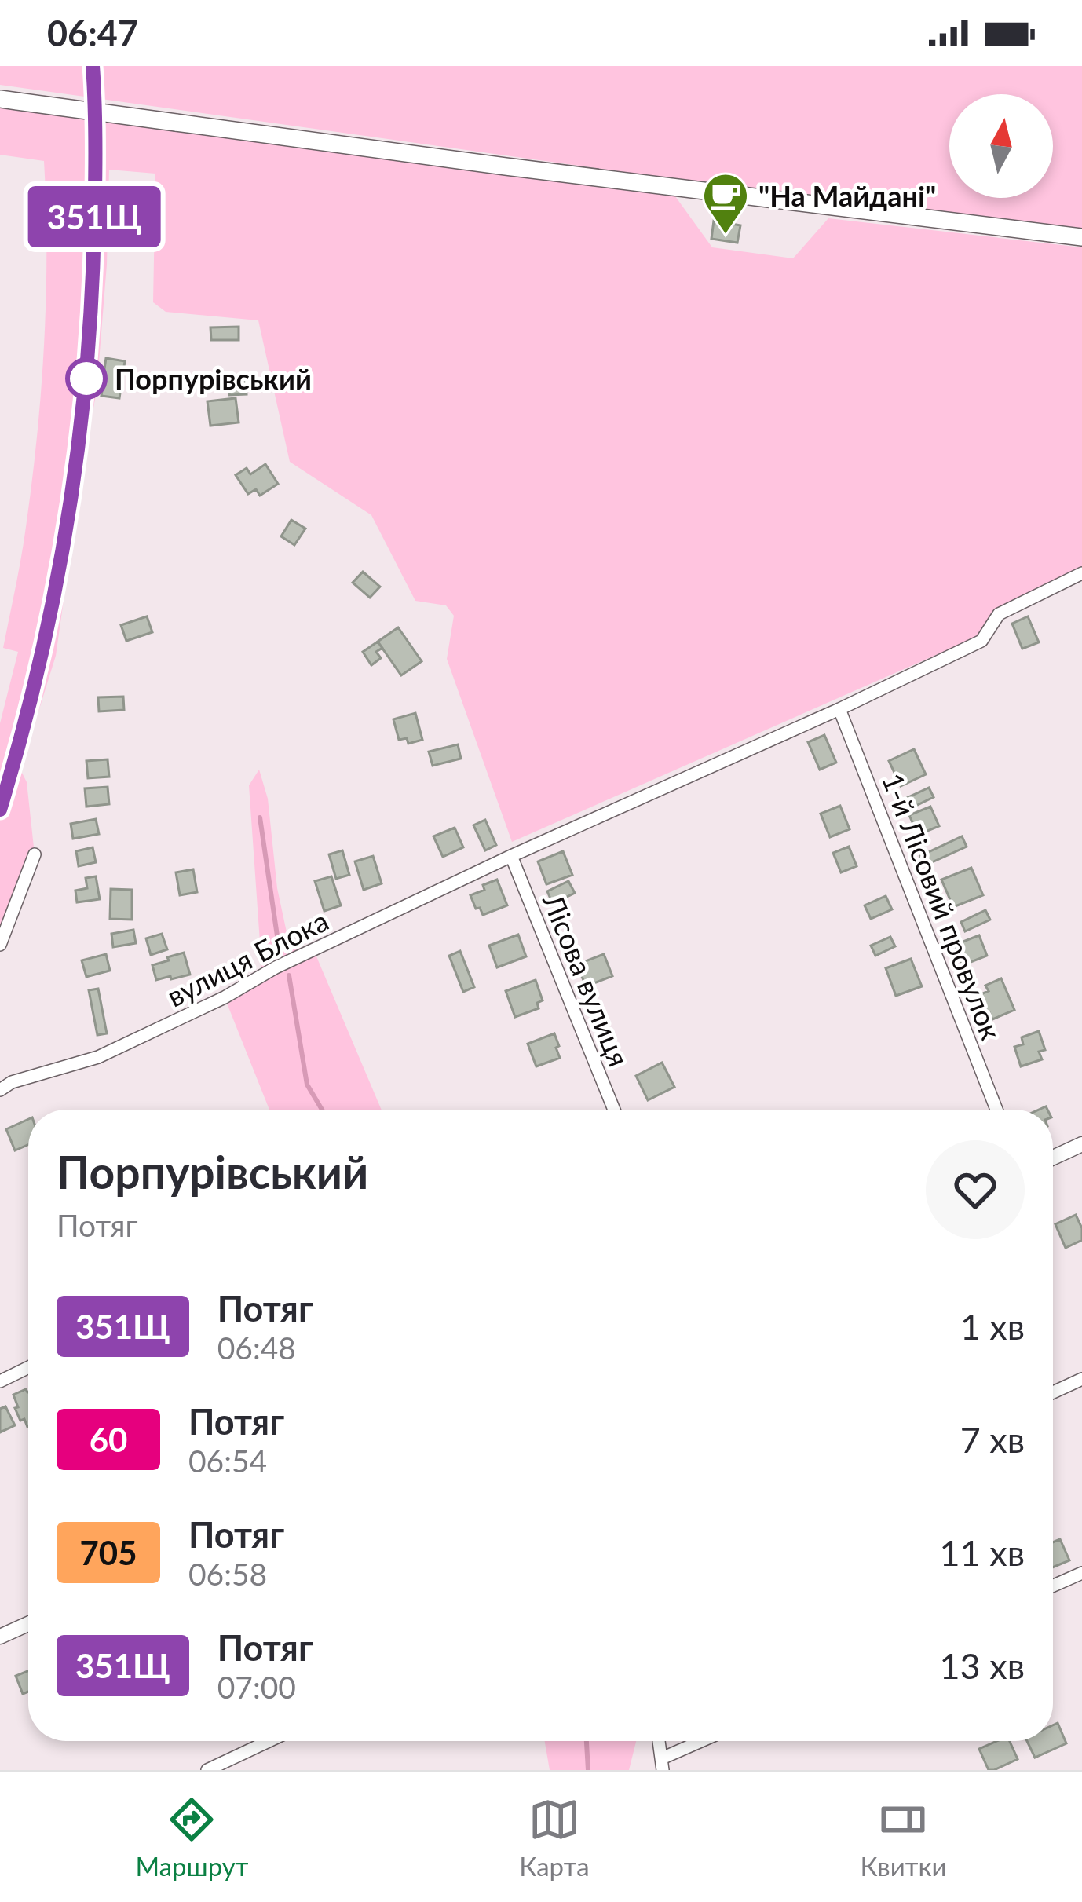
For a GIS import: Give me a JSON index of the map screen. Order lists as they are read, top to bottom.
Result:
{
  "streets": {
    "street": ["1-й Лісовий провулок", "вулиця Блока", "Лісова вулиця"]
  },
  "crossings": [
    ["1-й Лісовий провулок", "вулиця Блока"],
    ["вулиця Блока", "Лісова вулиця"]
  ],
  "places": {
    "cafe": ["\"На Майдані\""],
    "other": ["Порпурівський"]
  },
  "north": "top",
  "page": {
    "status": "06:47",
    "on_map": "351Щ",
    "heading": ["Порпурівський", "Потяг"],
    "list": [
      {
        "mark": "351Щ",
        "name": "Потяг",
        "note": "06:48",
        "value": "1 хв"
      },
      {
        "mark": "60",
        "name": "Потяг",
        "note": "06:54",
        "value": "7 хв"
      },
      {
        "mark": "705",
        "name": "Потяг",
        "note": "06:58",
        "value": "11 хв"
      },
      {
        "mark": "351Щ",
        "name": "Потяг",
        "note": "07:00",
        "value": "13 хв"
      }
    ],
    "tabs": ["Маршрут", "Карта", "Квитки"]
  }
}
